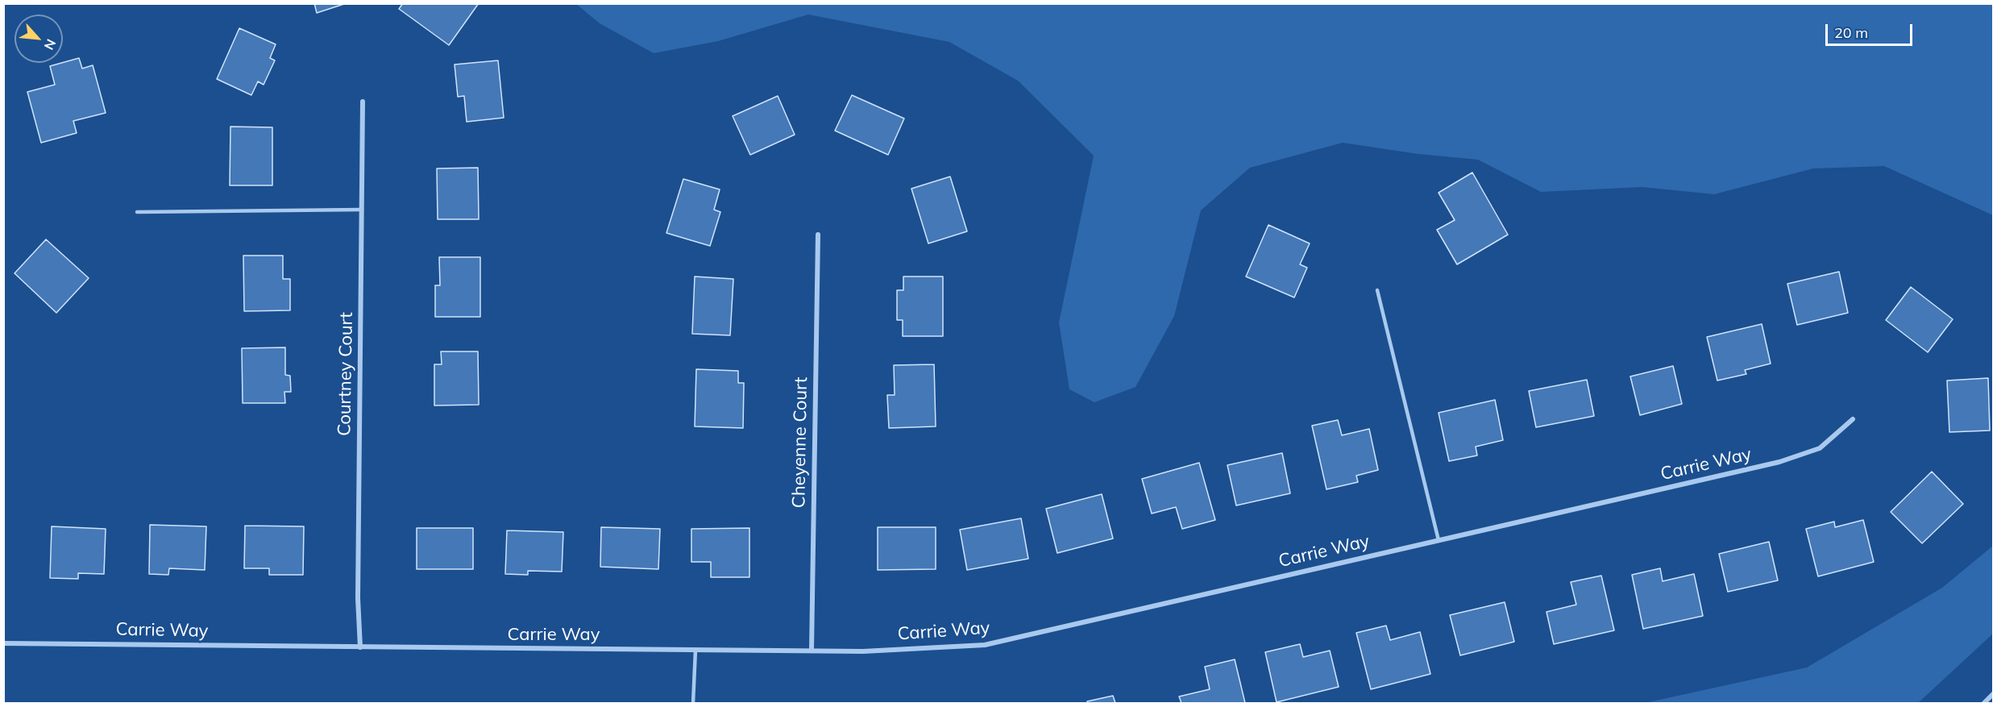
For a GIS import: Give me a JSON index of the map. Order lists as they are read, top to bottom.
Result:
{
  "streets": {
    "street": ["Courtney Court", "Cheyenne Court", "Carrie Way"]
  },
  "crossings": [
    ["Courtney Court", "Carrie Way"],
    ["Cheyenne Court", "Carrie Way"]
  ],
  "scale_bar": "20 m",
  "north": "bottom right"
}
